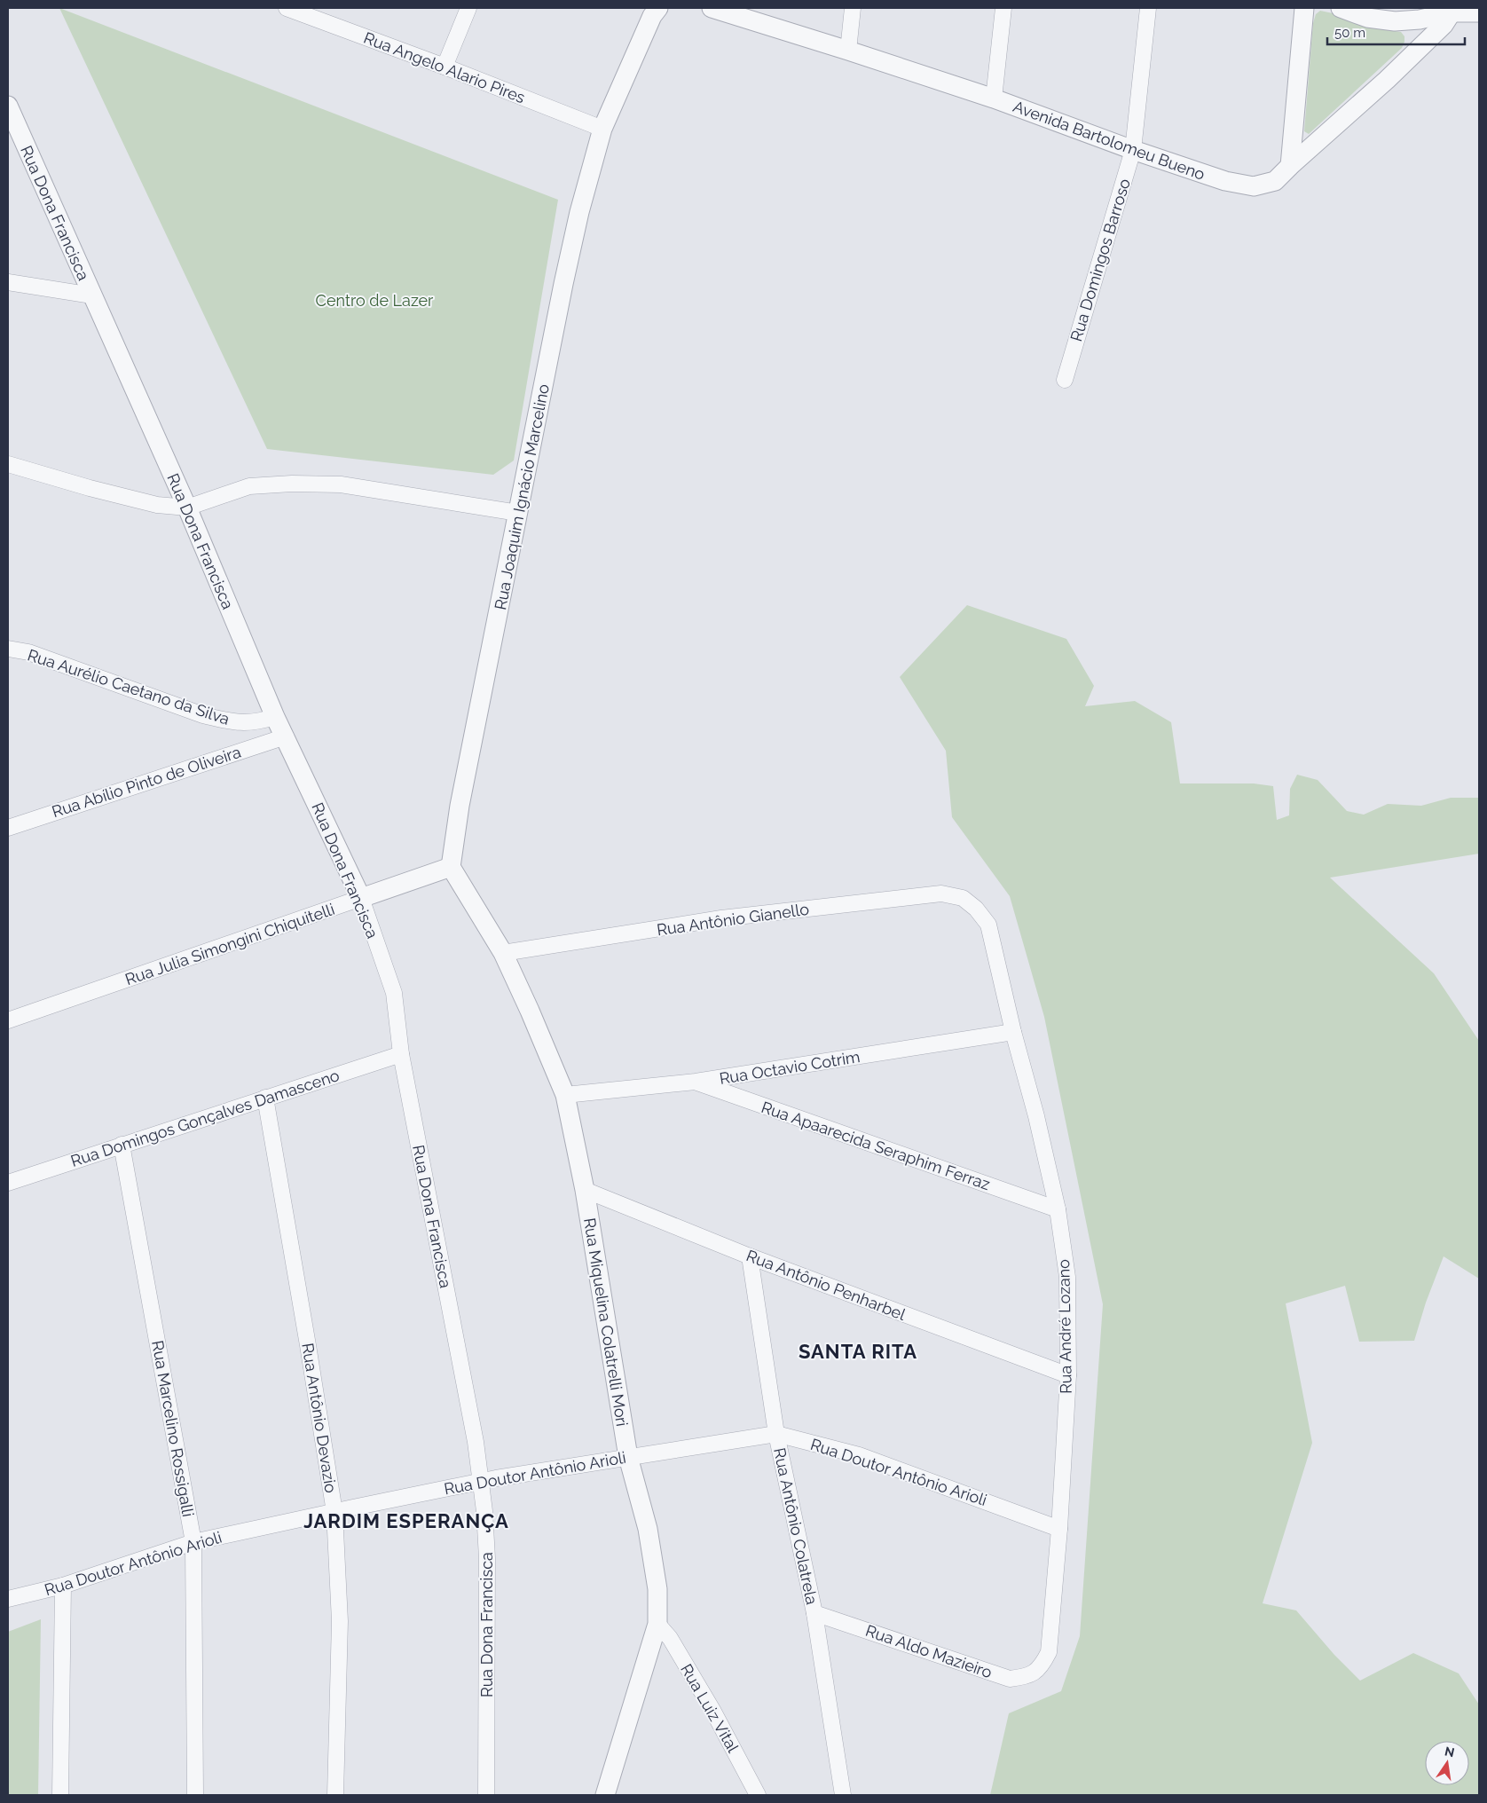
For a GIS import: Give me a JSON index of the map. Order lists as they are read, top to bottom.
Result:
{
  "streets": {
    "street": [
      "Rua Angelo Alario Pires",
      "Avenida Bartolomeu Bueno",
      "Rua Dona Francisca",
      "Rua Domingos Barroso",
      "Rua Joaquim Ignácio Marcelino",
      "Rua Aurélio Caetano da Silva",
      "Rua Abílio Pinto de Oliveira",
      "Rua Antônio Gianello",
      "Rua Julia Simongini Chiquitelli",
      "Rua Octavio Cotrim",
      "Rua Domingos Gonçalves Damasceno",
      "Rua Apaarecida Seraphim Ferraz",
      "Rua Antônio Penharbel",
      "Rua Miquelina Colatrelli Mori",
      "Rua André Lozano",
      "Rua Antônio Devazio",
      "Rua Marcelino Rossigalli",
      "Rua Doutor Antônio Arioli",
      "Rua Antônio Colatrela",
      "Rua Aldo Mazieiro",
      "Rua Luiz Vital"
    ]
  },
  "crossings": [
    ["Rua Angelo Alario Pires", "Rua Joaquim Ignácio Marcelino"],
    ["Avenida Bartolomeu Bueno", "Rua Domingos Barroso"],
    ["Rua Dona Francisca", "Rua Aurélio Caetano da Silva"],
    ["Rua Dona Francisca", "Rua Abílio Pinto de Oliveira"],
    ["Rua Dona Francisca", "Rua Julia Simongini Chiquitelli"],
    ["Rua Dona Francisca", "Rua Domingos Gonçalves Damasceno"],
    ["Rua Dona Francisca", "Rua Doutor Antônio Arioli"],
    ["Rua Joaquim Ignácio Marcelino", "Rua Julia Simongini Chiquitelli"],
    ["Rua Joaquim Ignácio Marcelino", "Rua Miquelina Colatrelli Mori"],
    ["Rua Antônio Gianello", "Rua Miquelina Colatrelli Mori"],
    ["Rua Antônio Gianello", "Rua André Lozano"],
    ["Rua Julia Simongini Chiquitelli", "Rua Miquelina Colatrelli Mori"],
    ["Rua Octavio Cotrim", "Rua Apaarecida Seraphim Ferraz"],
    ["Rua Octavio Cotrim", "Rua Miquelina Colatrelli Mori"],
    ["Rua Octavio Cotrim", "Rua André Lozano"],
    ["Rua Domingos Gonçalves Damasceno", "Rua Antônio Devazio"],
    ["Rua Domingos Gonçalves Damasceno", "Rua Marcelino Rossigalli"],
    ["Rua Apaarecida Seraphim Ferraz", "Rua André Lozano"],
    ["Rua Antônio Penharbel", "Rua Miquelina Colatrelli Mori"],
    ["Rua Antônio Penharbel", "Rua André Lozano"],
    ["Rua Antônio Penharbel", "Rua Antônio Colatrela"],
    ["Rua Miquelina Colatrelli Mori", "Rua Doutor Antônio Arioli"],
    ["Rua Miquelina Colatrelli Mori", "Rua Luiz Vital"],
    ["Rua André Lozano", "Rua Doutor Antônio Arioli"],
    ["Rua André Lozano", "Rua Aldo Mazieiro"],
    ["Rua Antônio Devazio", "Rua Doutor Antônio Arioli"],
    ["Rua Marcelino Rossigalli", "Rua Doutor Antônio Arioli"],
    ["Rua Doutor Antônio Arioli", "Rua Antônio Colatrela"],
    ["Rua Antônio Colatrela", "Rua Aldo Mazieiro"]
  ],
  "districts": ["SANTA RITA", "JARDIM ESPERANÇA"],
  "parks": ["Centro de Lazer"],
  "scale_bar": "50 m",
  "north": "top"
}
